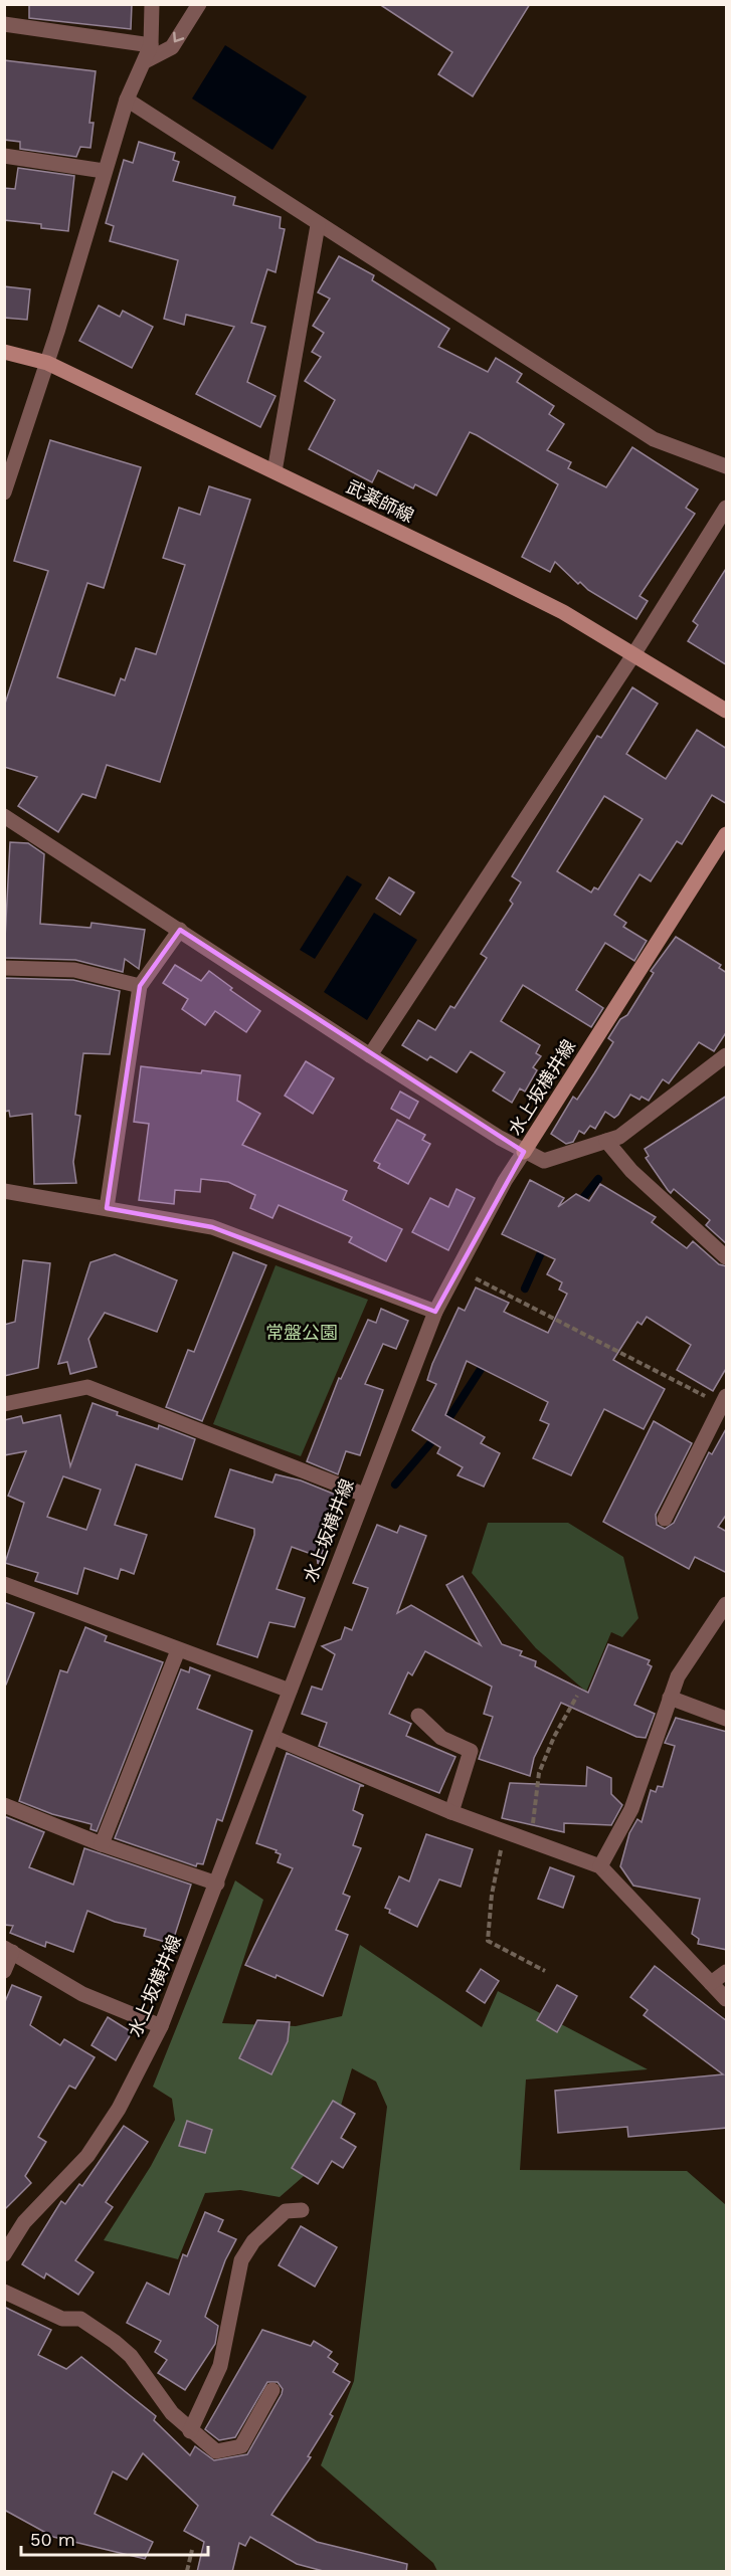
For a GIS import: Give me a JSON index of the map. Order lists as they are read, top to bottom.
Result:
{
  "streets": {
    "street": ["武薬師線", "水上坂横井線"]
  },
  "parks": ["常盤公園"],
  "scale_bar": "50 m"
}
